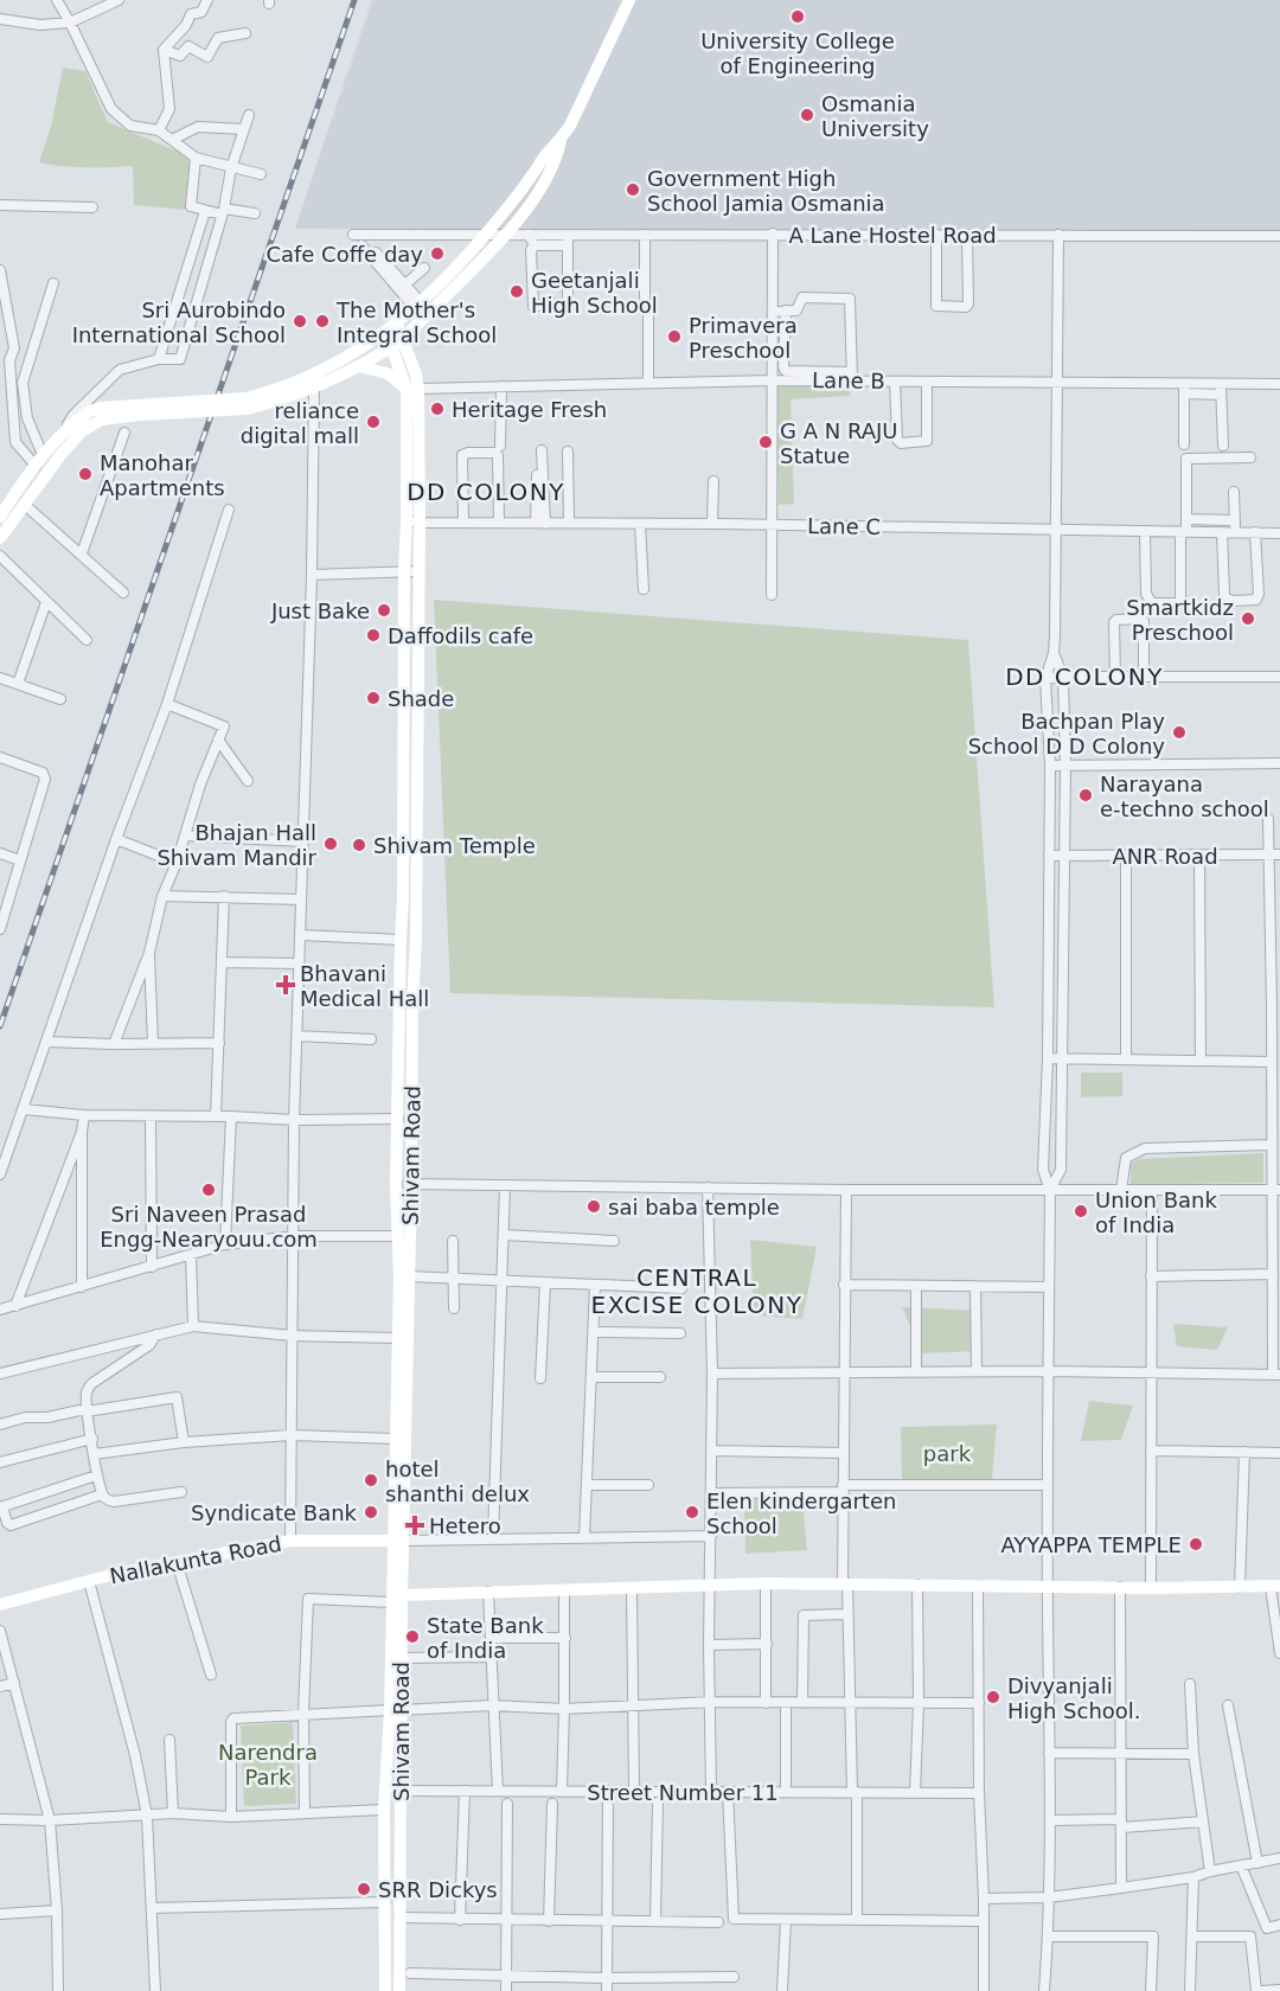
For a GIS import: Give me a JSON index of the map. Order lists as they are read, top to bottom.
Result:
{
  "streets": {
    "main road": ["Shivam Road", "Nallakunta Road"],
    "street": [
      "A Lane Hostel Road",
      "Lane B",
      "Lane C",
      "ANR Road",
      "Street Number 11"
    ]
  },
  "crossings": [
    ["Lane B", "Shivam Road"],
    ["Lane C", "Shivam Road"],
    ["Shivam Road", "Nallakunta Road"],
    ["Shivam Road", "Street Number 11"]
  ],
  "districts": ["DD COLONY", "DD COLONY", "CENTRAL EXCISE COLONY"],
  "parks": ["park", "Narendra Park"],
  "places": {
    "other": [
      "University College of Engineering",
      "Osmania University",
      "Government High School Jamia Osmania",
      "Cafe Coffe day",
      "Geetanjali High School",
      "Sri Aurobindo International School",
      "The Mother's Integral School",
      "Primavera Preschool",
      "Heritage Fresh",
      "reliance digital mall",
      "G A N RAJU Statue",
      "Manohar Apartments",
      "Just Bake",
      "Smartkidz Preschool",
      "Daffodils cafe",
      "Shade",
      "Bachpan Play School D D Colony",
      "Narayana e-techno school",
      "Bhajan Hall Shivam Mandir",
      "Shivam Temple",
      "Sri Naveen Prasad Engg-Nearyouu.com",
      "sai baba temple",
      "Union Bank of India",
      "hotel shanthi delux",
      "Syndicate Bank",
      "Elen kindergarten School",
      "AYYAPPA TEMPLE",
      "State Bank of India",
      "Divyanjali High School.",
      "SRR Dickys"
    ],
    "health": ["Bhavani Medical Hall", "Hetero"]
  }
}
